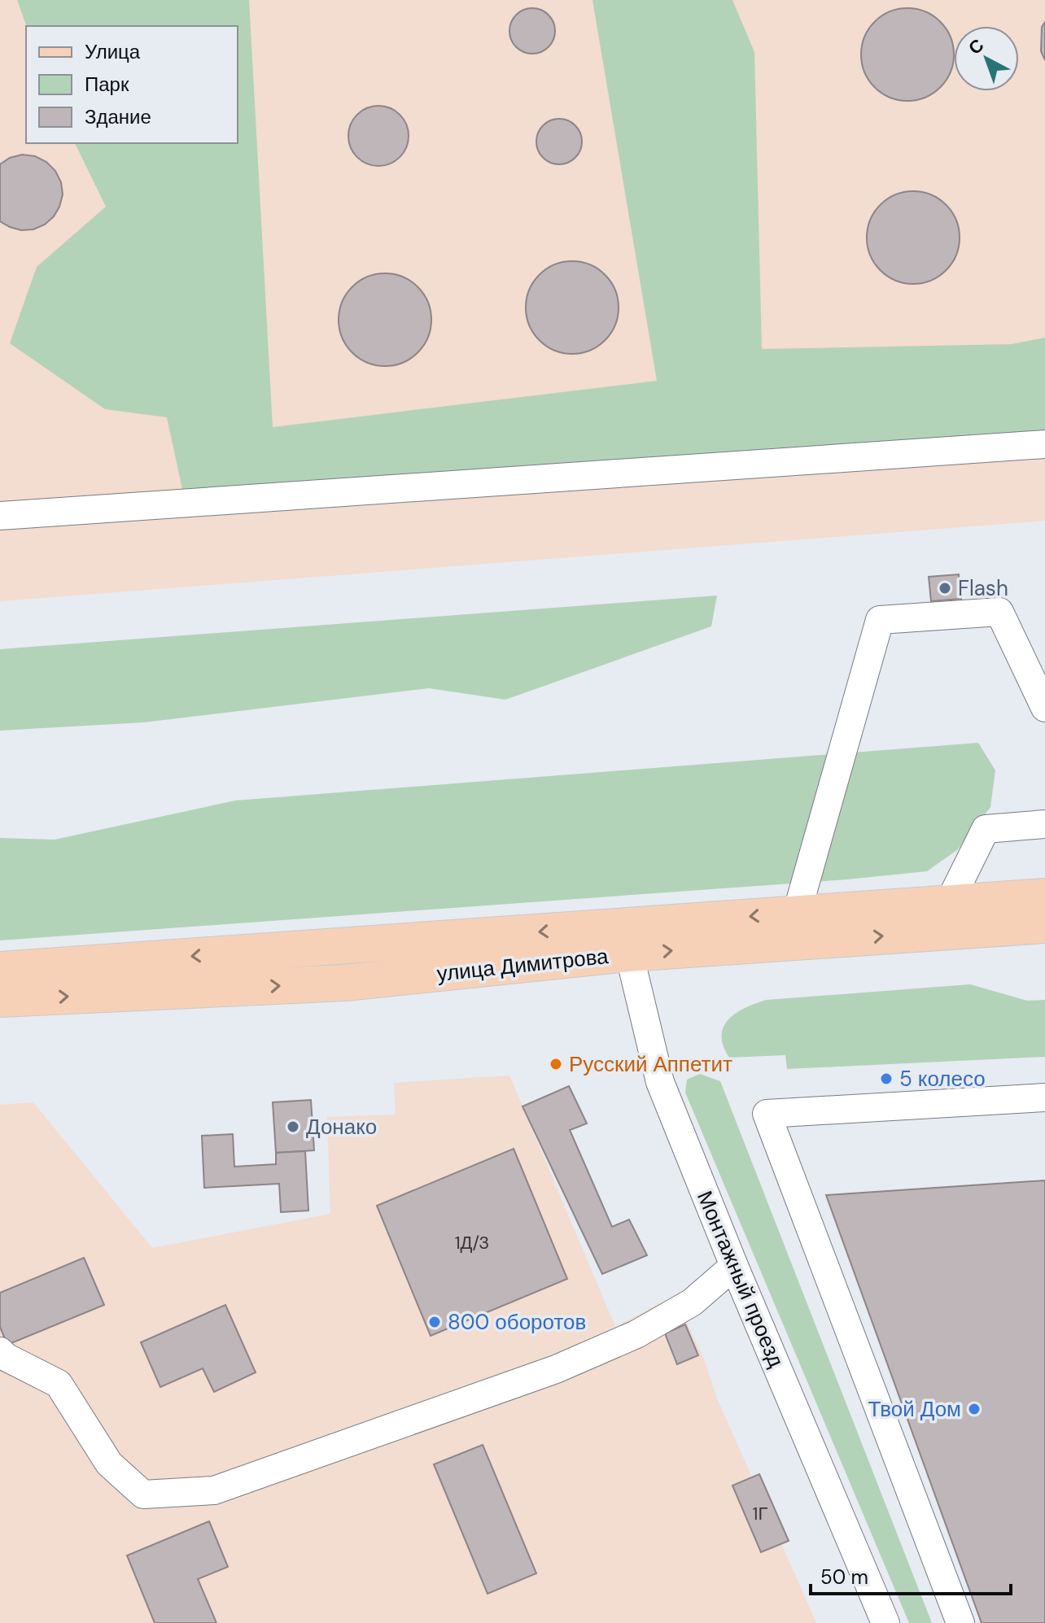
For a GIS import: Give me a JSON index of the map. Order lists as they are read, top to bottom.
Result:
{
  "streets": {
    "main road": ["улица Димитрова"],
    "street": ["Монтажный проезд"]
  },
  "crossings": [
    ["улица Димитрова", "Монтажный проезд"]
  ],
  "places": [
    "Flash",
    "Русский Аппетит",
    "5 колесо",
    "Донако",
    "800 оборотов",
    "Твой Дом"
  ],
  "house_numbers": ["1Д/3", "1Г"],
  "legend": ["Улица", "Парк", "Здание"],
  "scale_bar": "50 m",
  "north": "top left"
}
